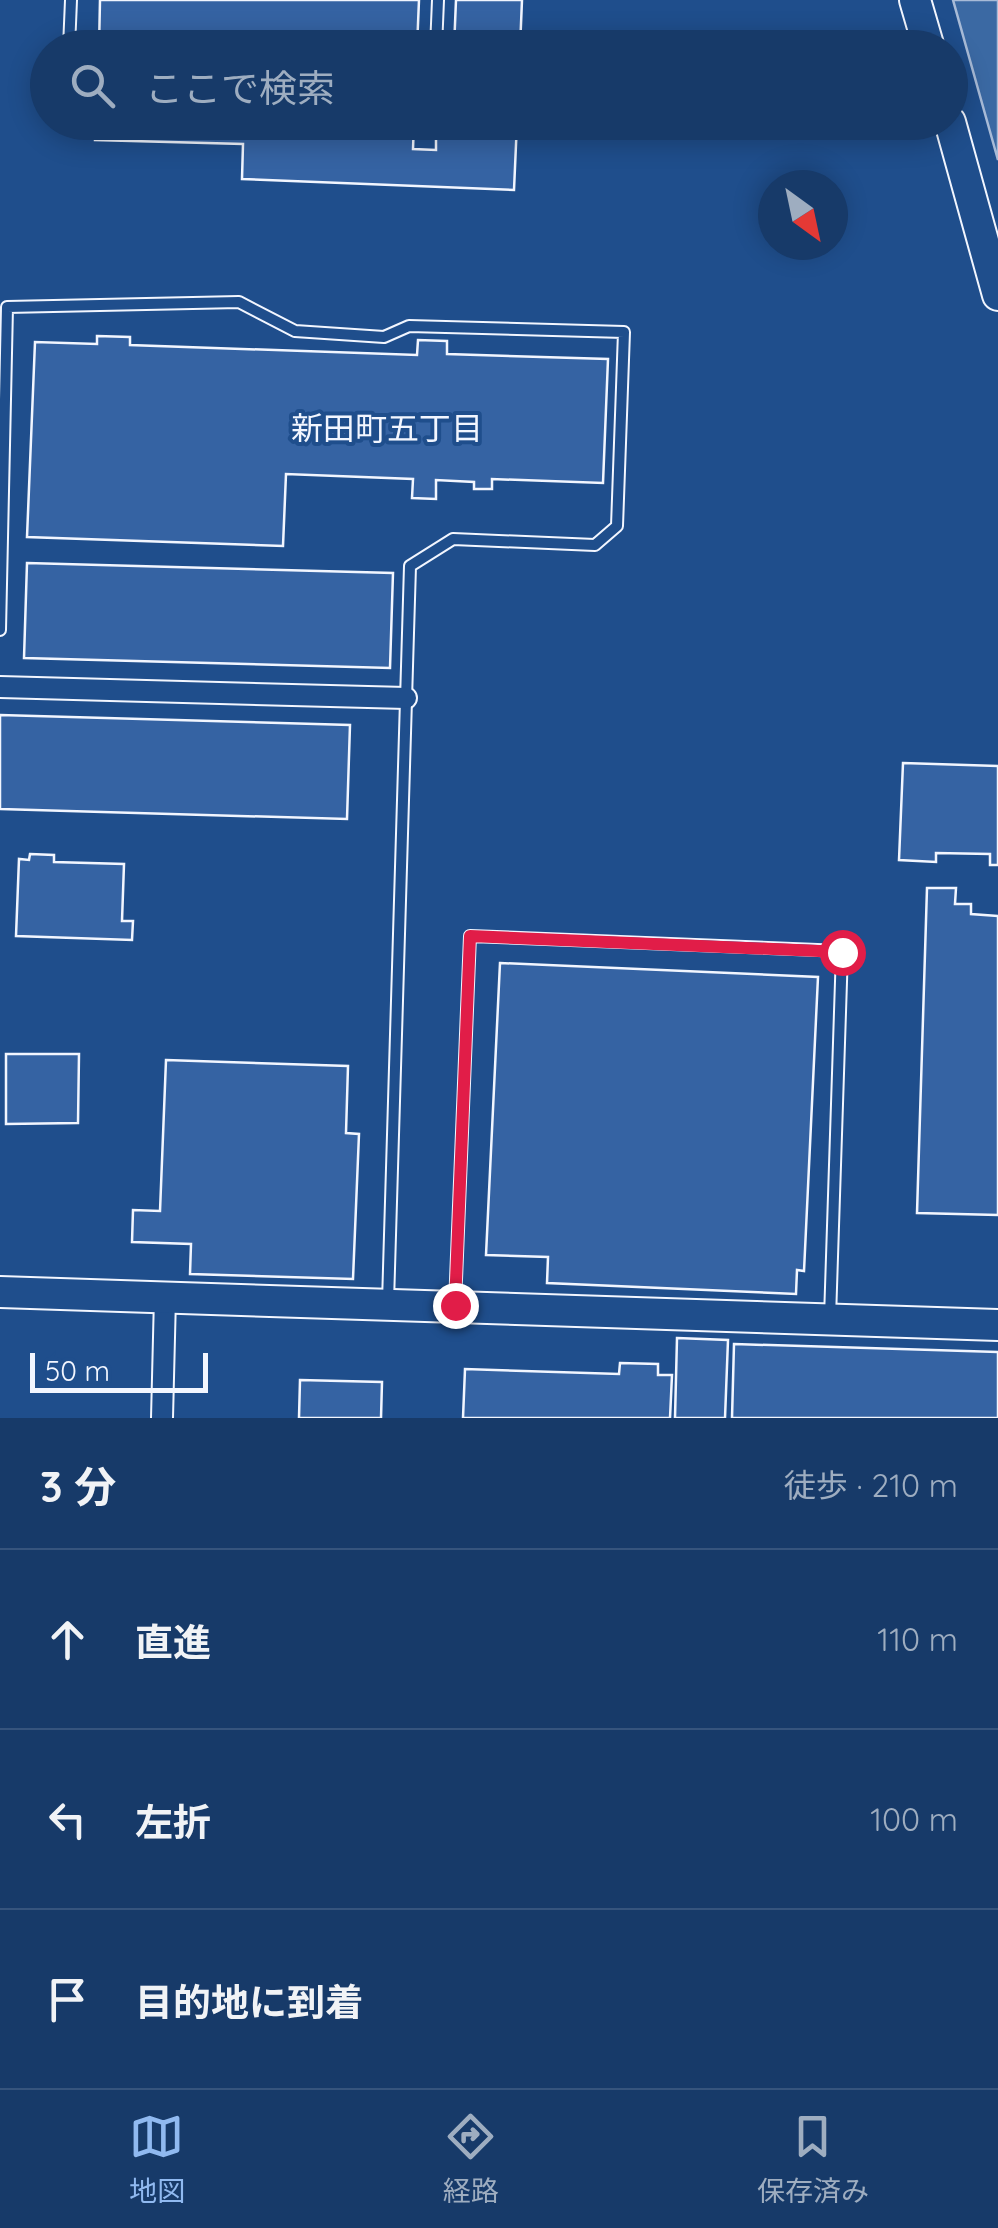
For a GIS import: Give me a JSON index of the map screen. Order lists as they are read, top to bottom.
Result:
{
  "districts": ["新田町五丁目"],
  "scale_bar": "50 m",
  "north": "bottom right",
  "page": {
    "search": "ここで検索",
    "scale": "50 m",
    "heading": ["3 分", "徒歩 · 210 m"],
    "list": [
      ["直進", "110 m"],
      ["左折", "100 m"],
      "目的地に到着"
    ],
    "nav": ["地図", "経路", "保存済み"]
  }
}
